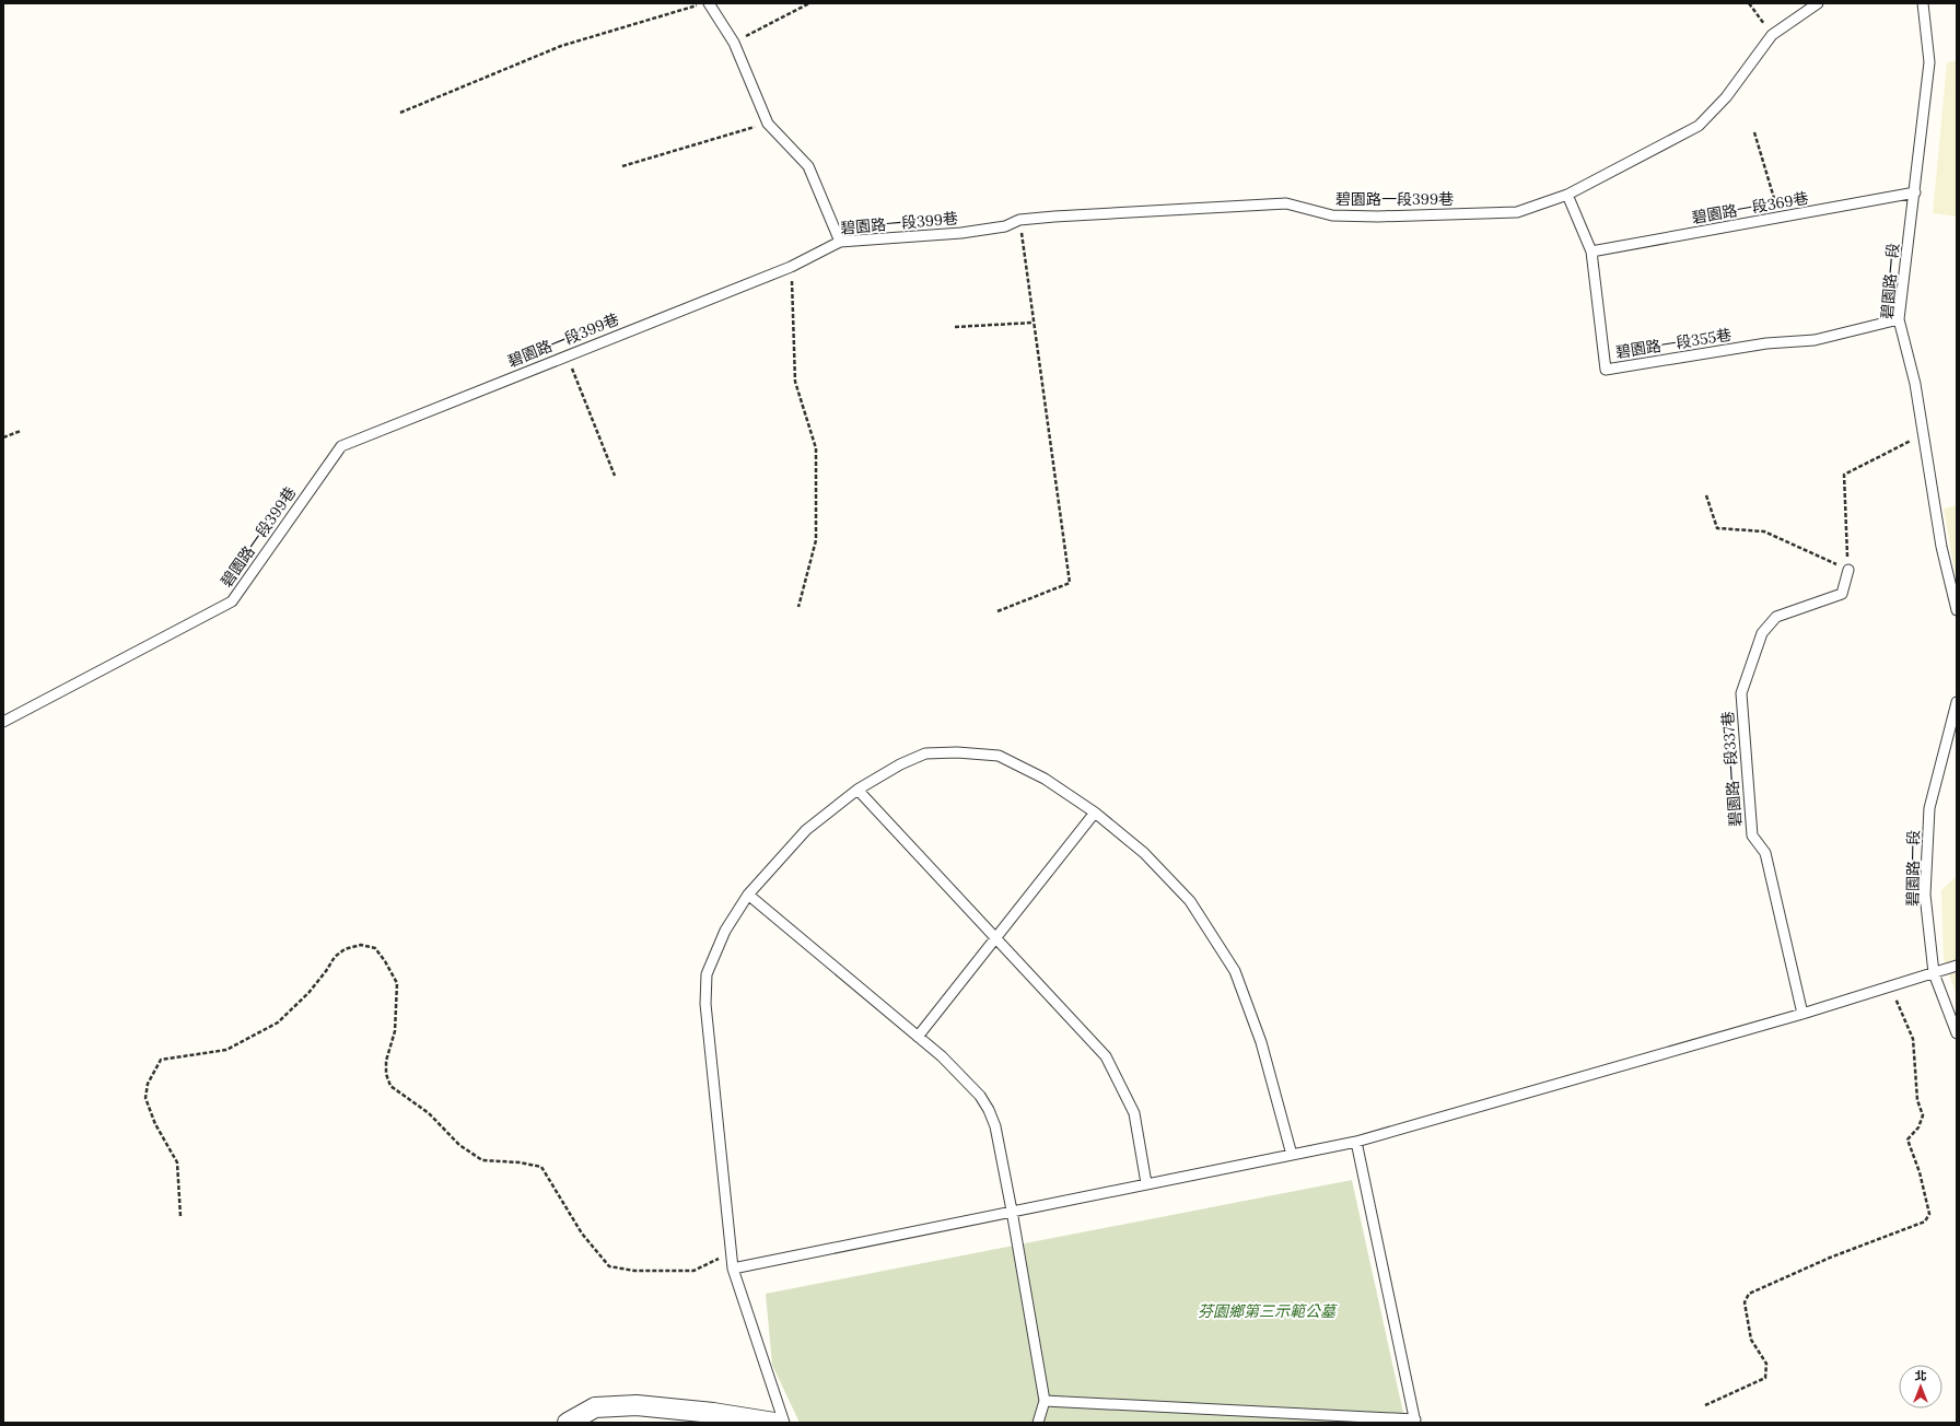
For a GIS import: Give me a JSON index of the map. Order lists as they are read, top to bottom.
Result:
{
  "streets": {
    "lane": [
      "碧園路一段399巷",
      "碧園路一段369巷",
      "碧園路一段",
      "碧園路一段355巷",
      "碧園路一段337巷"
    ]
  },
  "crossings": [
    ["碧園路一段399巷", "碧園路一段355巷"],
    ["碧園路一段369巷", "碧園路一段"],
    ["碧園路一段369巷", "碧園路一段355巷"],
    ["碧園路一段", "碧園路一段355巷"]
  ],
  "parks": ["芬園鄉第三示範公墓"],
  "north": "top"
}
